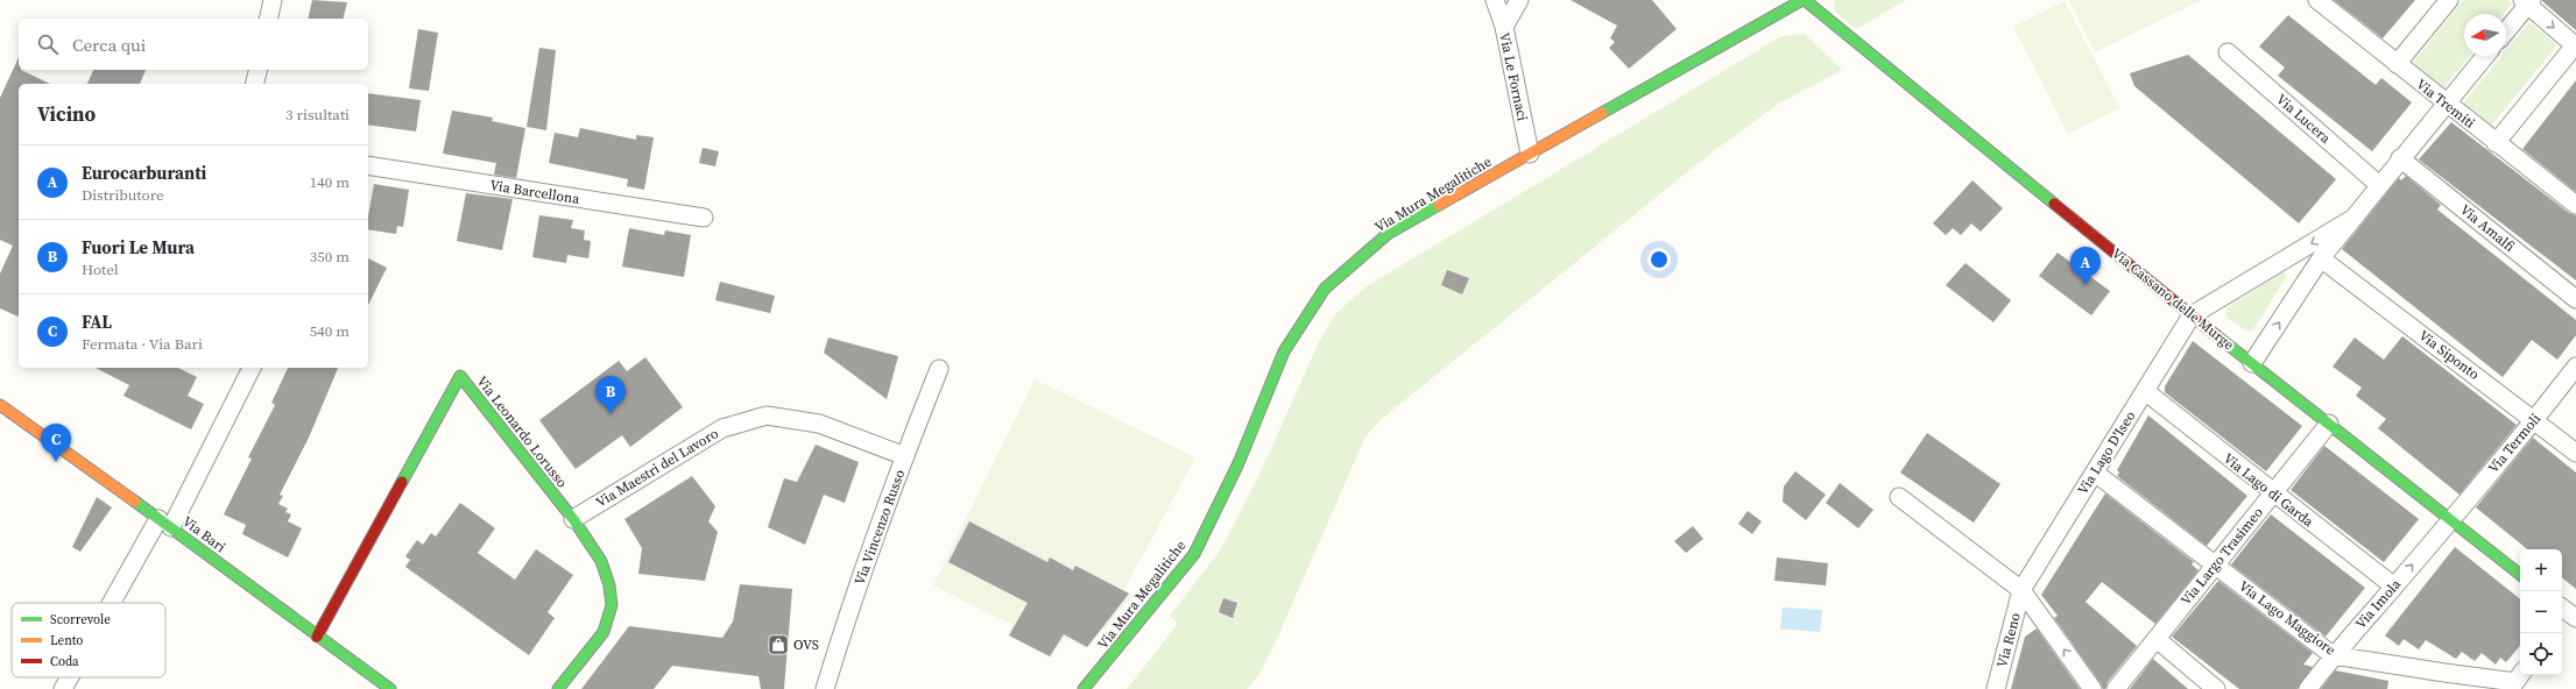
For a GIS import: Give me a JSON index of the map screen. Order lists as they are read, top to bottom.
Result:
{
  "streets": {
    "street": [
      "Via Le Fornaci",
      "Via Tremiti",
      "Via Lucera",
      "Via Barcellona",
      "Via Mura Megalitiche",
      "Via Amalfi",
      "Via Cassano delle Murge",
      "Via Siponto",
      "Via Leonardo Lorusso",
      "Via Termoli",
      "Via Lago D'Iseo",
      "Via Maestri del Lavoro",
      "Via Lago di Garda",
      "Via Vincenzo Russo",
      "Via Bari",
      "Via Largo Trasimeo",
      "Via Imola",
      "Via Lago Maggiore",
      "Via Reno"
    ]
  },
  "crossings": [
    ["Via Le Fornaci", "Via Mura Megalitiche"],
    ["Via Mura Megalitiche", "Via Cassano delle Murge"],
    ["Via Cassano delle Murge", "Via Termoli"],
    ["Via Cassano delle Murge", "Via Lago D'Iseo"],
    ["Via Cassano delle Murge", "Via Largo Trasimeo"],
    ["Via Cassano delle Murge", "Via Imola"],
    ["Via Siponto", "Via Termoli"],
    ["Via Leonardo Lorusso", "Via Maestri del Lavoro"],
    ["Via Leonardo Lorusso", "Via Bari"],
    ["Via Termoli", "Via Imola"],
    ["Via Lago D'Iseo", "Via Lago di Garda"],
    ["Via Lago D'Iseo", "Via Lago Maggiore"],
    ["Via Lago D'Iseo", "Via Reno"],
    ["Via Maestri del Lavoro", "Via Vincenzo Russo"],
    ["Via Lago di Garda", "Via Largo Trasimeo"],
    ["Via Lago di Garda", "Via Imola"],
    ["Via Largo Trasimeo", "Via Lago Maggiore"],
    ["Via Imola", "Via Lago Maggiore"]
  ],
  "one_way": ["Via Imola"],
  "places": {
    "shop": ["OVS"]
  },
  "legend": ["Scorrevole", "Lento", "Coda"],
  "north": "left",
  "page": {
    "search": "Cerca qui",
    "heading": ["Vicino", "3 risultati"],
    "list": [
      {
        "mark": "A",
        "name": "Eurocarburanti",
        "note": "Distributore",
        "value": "140 m"
      },
      {
        "mark": "B",
        "name": "Fuori Le Mura",
        "note": "Hotel",
        "value": "350 m"
      },
      {
        "mark": "C",
        "name": "FAL",
        "note": "Fermata · Via Bari",
        "value": "540 m"
      }
    ],
    "pins": ["A", "B", "C"],
    "map_buttons": ["+", "−"]
  }
}
